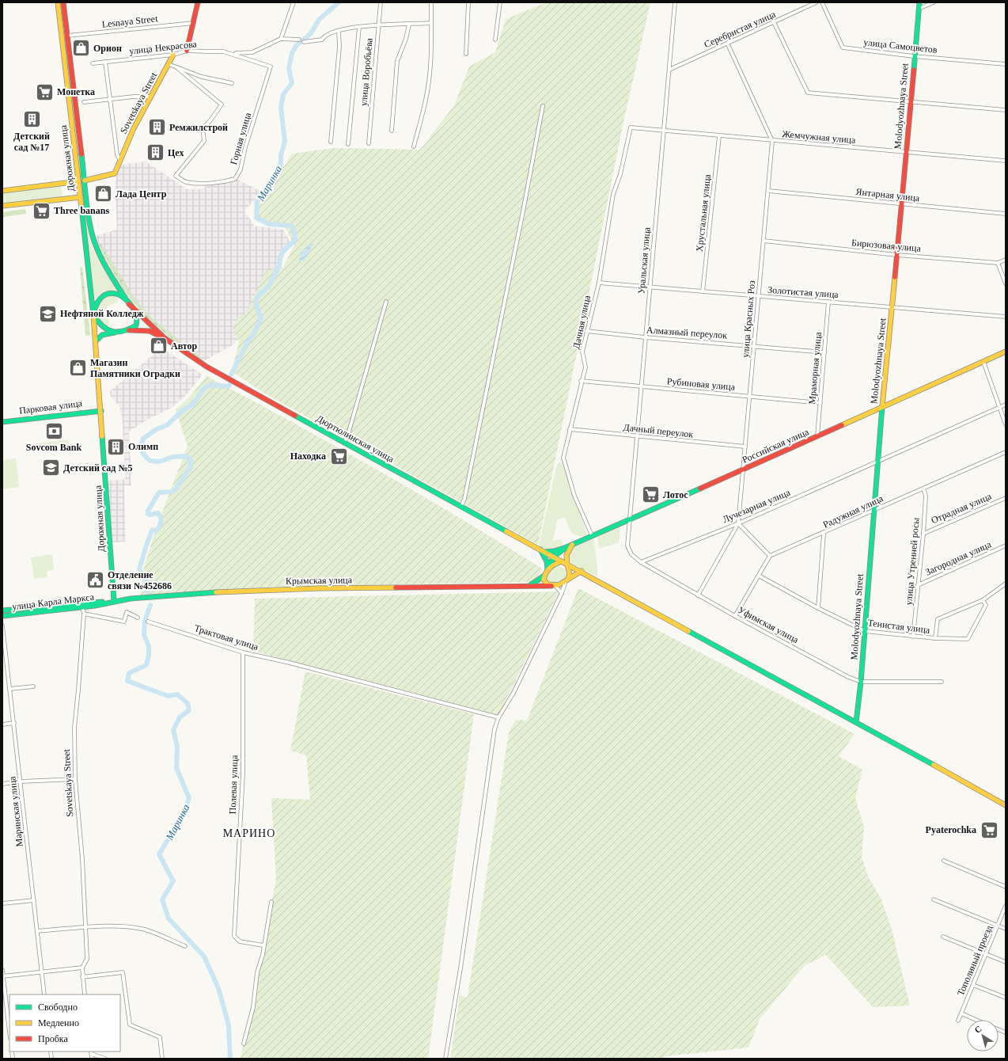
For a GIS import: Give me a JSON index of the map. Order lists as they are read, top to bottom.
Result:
{
  "streets": {
    "main road": [
      "Sovetskaya Street",
      "Molodyozhnaya Street",
      "Дорожная улица",
      "Парковая улица",
      "Дюртюлинская улица",
      "Российская улица",
      "Крымская улица",
      "улица Карла Маркса"
    ],
    "street": [
      "Lesnaya Street",
      "Серебристая улица",
      "улица Самоцветов",
      "улица Некрасова",
      "улица Воробьёва",
      "Жемчужная улица",
      "Горная улица",
      "Янтарная улица",
      "Хрустальная улица",
      "Бирюзовая улица",
      "Уральская улица",
      "Золотистая улица",
      "улица Красных Роз",
      "Дачная улица",
      "Алмазный переулок",
      "Мраморная улица",
      "Рубиновая улица",
      "Дачный переулок",
      "Лучезарная улица",
      "Отрадная улица",
      "Радужная улица",
      "Загородная улица",
      "улица Утренней росы",
      "Уфимская улица",
      "Тенистая улица",
      "Трактовая улица",
      "Полевая улица",
      "Маринская улица",
      "Тополиный проезд"
    ]
  },
  "crossings": [
    ["Lesnaya Street", "Дорожная улица"],
    ["Серебристая улица", "Уральская улица"],
    ["Серебристая улица", "улица Красных Роз"],
    ["улица Самоцветов", "Molodyozhnaya Street"],
    ["улица Некрасова", "Sovetskaya Street"],
    ["улица Некрасова", "Горная улица"],
    ["Sovetskaya Street", "Дорожная улица"],
    ["Sovetskaya Street", "улица Карла Маркса"],
    ["Molodyozhnaya Street", "Жемчужная улица"],
    ["Molodyozhnaya Street", "Янтарная улица"],
    ["Molodyozhnaya Street", "Бирюзовая улица"],
    ["Molodyozhnaya Street", "Золотистая улица"],
    ["Molodyozhnaya Street", "Российская улица"],
    ["Molodyozhnaya Street", "Лучезарная улица"],
    ["Molodyozhnaya Street", "Радужная улица"],
    ["Molodyozhnaya Street", "Уфимская улица"],
    ["Molodyozhnaya Street", "Тенистая улица"],
    ["Жемчужная улица", "Хрустальная улица"],
    ["Жемчужная улица", "Уральская улица"],
    ["Жемчужная улица", "улица Красных Роз"],
    ["Жемчужная улица", "Дачная улица"],
    ["Дорожная улица", "Парковая улица"],
    ["Дорожная улица", "Дюртюлинская улица"],
    ["Дорожная улица", "Крымская улица"],
    ["Дорожная улица", "улица Карла Маркса"],
    ["Янтарная улица", "улица Красных Роз"],
    ["Хрустальная улица", "Золотистая улица"],
    ["Бирюзовая улица", "улица Красных Роз"],
    ["Уральская улица", "Золотистая улица"],
    ["Уральская улица", "Алмазный переулок"],
    ["Уральская улица", "Рубиновая улица"],
    ["Уральская улица", "Дачный переулок"],
    ["Уральская улица", "Российская улица"],
    ["Уральская улица", "Уфимская улица"],
    ["Золотистая улица", "улица Красных Роз"],
    ["Золотистая улица", "Дачная улица"],
    ["Золотистая улица", "Мраморная улица"],
    ["улица Красных Роз", "Алмазный переулок"],
    ["улица Красных Роз", "Рубиновая улица"],
    ["улица Красных Роз", "Дачный переулок"],
    ["улица Красных Роз", "Российская улица"],
    ["улица Красных Роз", "Лучезарная улица"],
    ["улица Красных Роз", "Уфимская улица"],
    ["Дачная улица", "Алмазный переулок"],
    ["Дачная улица", "Рубиновая улица"],
    ["Дачная улица", "Дачный переулок"],
    ["Дачная улица", "Российская улица"],
    ["Алмазный переулок", "Мраморная улица"],
    ["Мраморная улица", "Рубиновая улица"],
    ["Мраморная улица", "Российская улица"],
    ["Дюртюлинская улица", "Российская улица"],
    ["Дюртюлинская улица", "Крымская улица"],
    ["Российская улица", "Уфимская улица"],
    ["Лучезарная улица", "Уфимская улица"],
    ["Отрадная улица", "улица Утренней росы"],
    ["Радужная улица", "улица Утренней росы"],
    ["Загородная улица", "улица Утренней росы"],
    ["улица Утренней росы", "Тенистая улица"],
    ["Крымская улица", "улица Карла Маркса"],
    ["Трактовая улица", "Полевая улица"]
  ],
  "districts": ["МАРИНО"],
  "water": ["Маринка"],
  "places": {
    "shop": [
      "Орион",
      "Лада Центр",
      "Автор",
      "Магазин Памятники Оградки"
    ],
    "supermarket": [
      "Монетка",
      "Three banans",
      "Находка",
      "Лотос",
      "Pyaterochka"
    ],
    "building": [
      "Детский сад №17",
      "Ремжилстрой",
      "Цех",
      "Олимп"
    ],
    "school or university": ["Нефтяной Колледж", "Детский сад №5"],
    "bank": ["Sovcom Bank"],
    "public building": ["Отделение связи №452686"]
  },
  "legend": ["Свободно", "Медленно", "Пробка"],
  "north": "top left"
}
